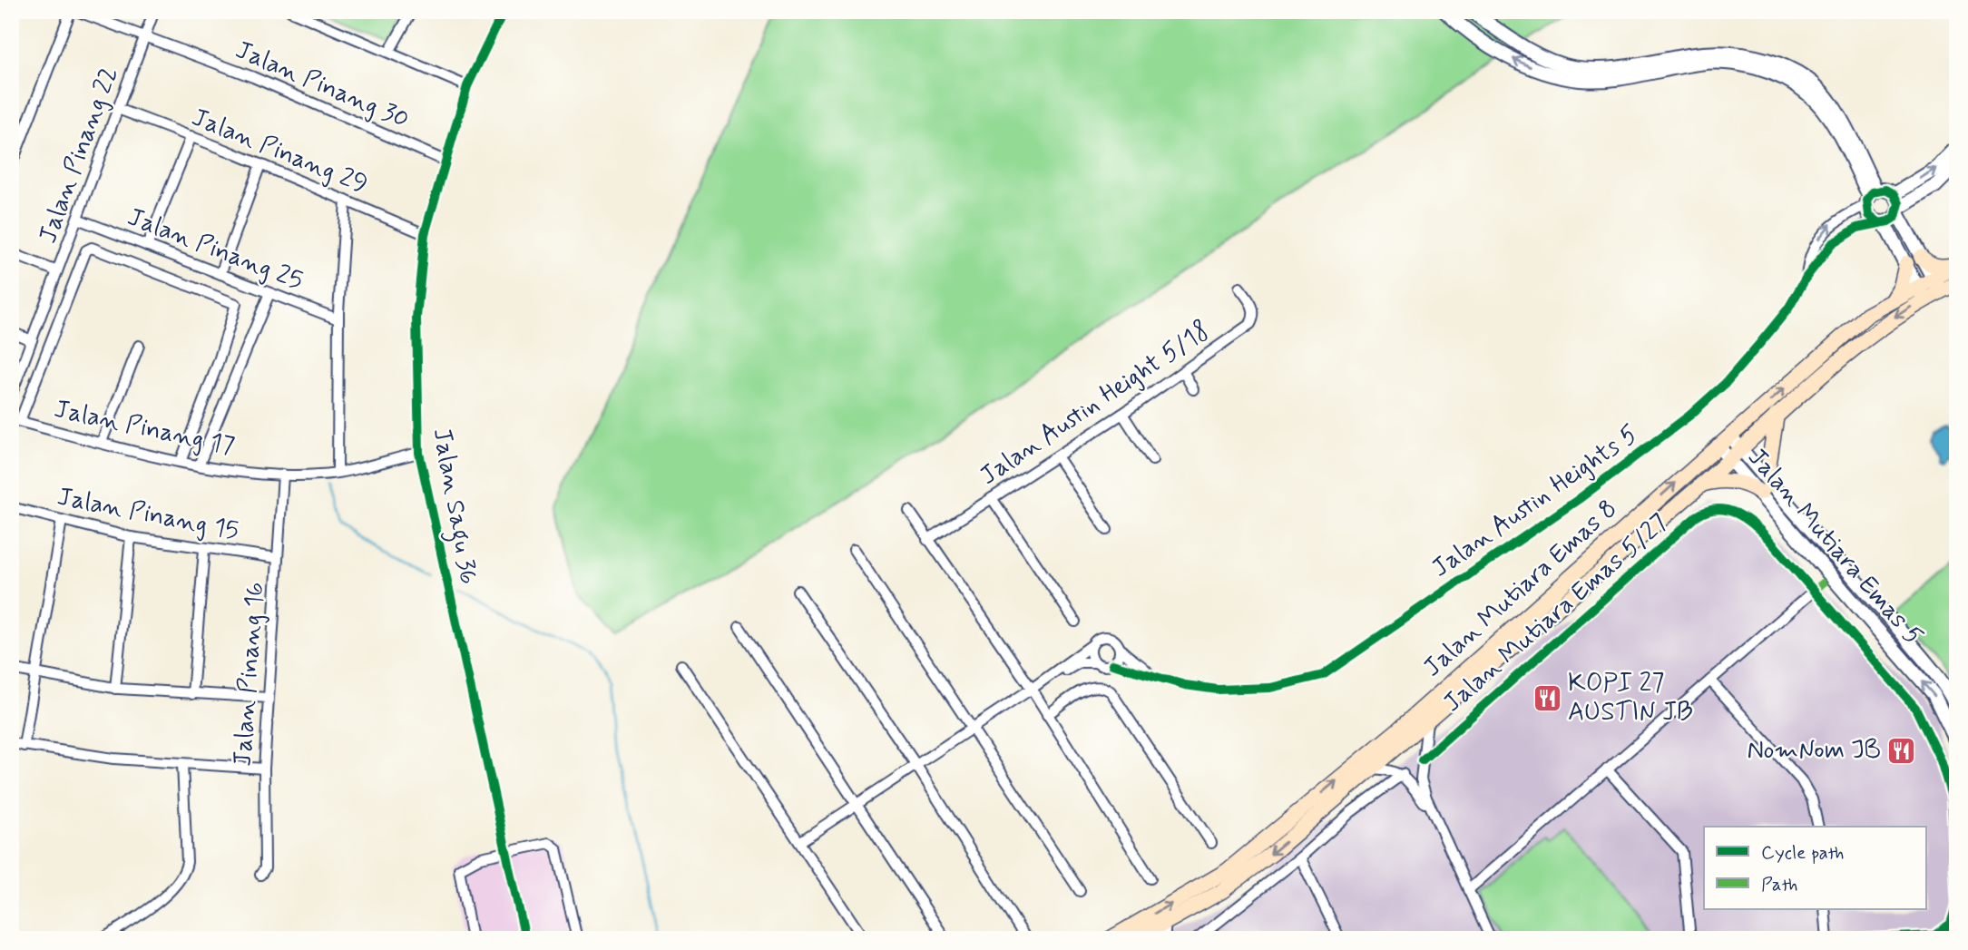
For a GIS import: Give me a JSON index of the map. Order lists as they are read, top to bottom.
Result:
{
  "streets": {
    "main road": ["Jalan Mutiara Emas 8"],
    "street": [
      "Jalan Pinang 30",
      "Jalan Pinang 29",
      "Jalan Pinang 22",
      "Jalan Pinang 25",
      "Jalan Austin Height 5/18",
      "Jalan Pinang 17",
      "Jalan Austin Heights 5",
      "Jalan Sagu 36",
      "Jalan Pinang 15",
      "Jalan Mutiara Emas 5",
      "Jalan Mutiara Emas 5/27",
      "Jalan Pinang 16"
    ]
  },
  "crossings": [
    ["Jalan Pinang 30", "Jalan Pinang 22"],
    ["Jalan Pinang 30", "Jalan Sagu 36"],
    ["Jalan Pinang 29", "Jalan Pinang 22"],
    ["Jalan Pinang 29", "Jalan Sagu 36"],
    ["Jalan Pinang 22", "Jalan Pinang 25"],
    ["Jalan Pinang 17", "Jalan Sagu 36"],
    ["Jalan Pinang 17", "Jalan Pinang 16"],
    ["Jalan Pinang 15", "Jalan Pinang 16"],
    ["Jalan Mutiara Emas 5", "Jalan Mutiara Emas 8"]
  ],
  "places": {
    "restaurant": ["KOPI 27 AUSTIN JB", "NomNom JB"]
  },
  "legend": ["Cycle path", "Path"]
}
